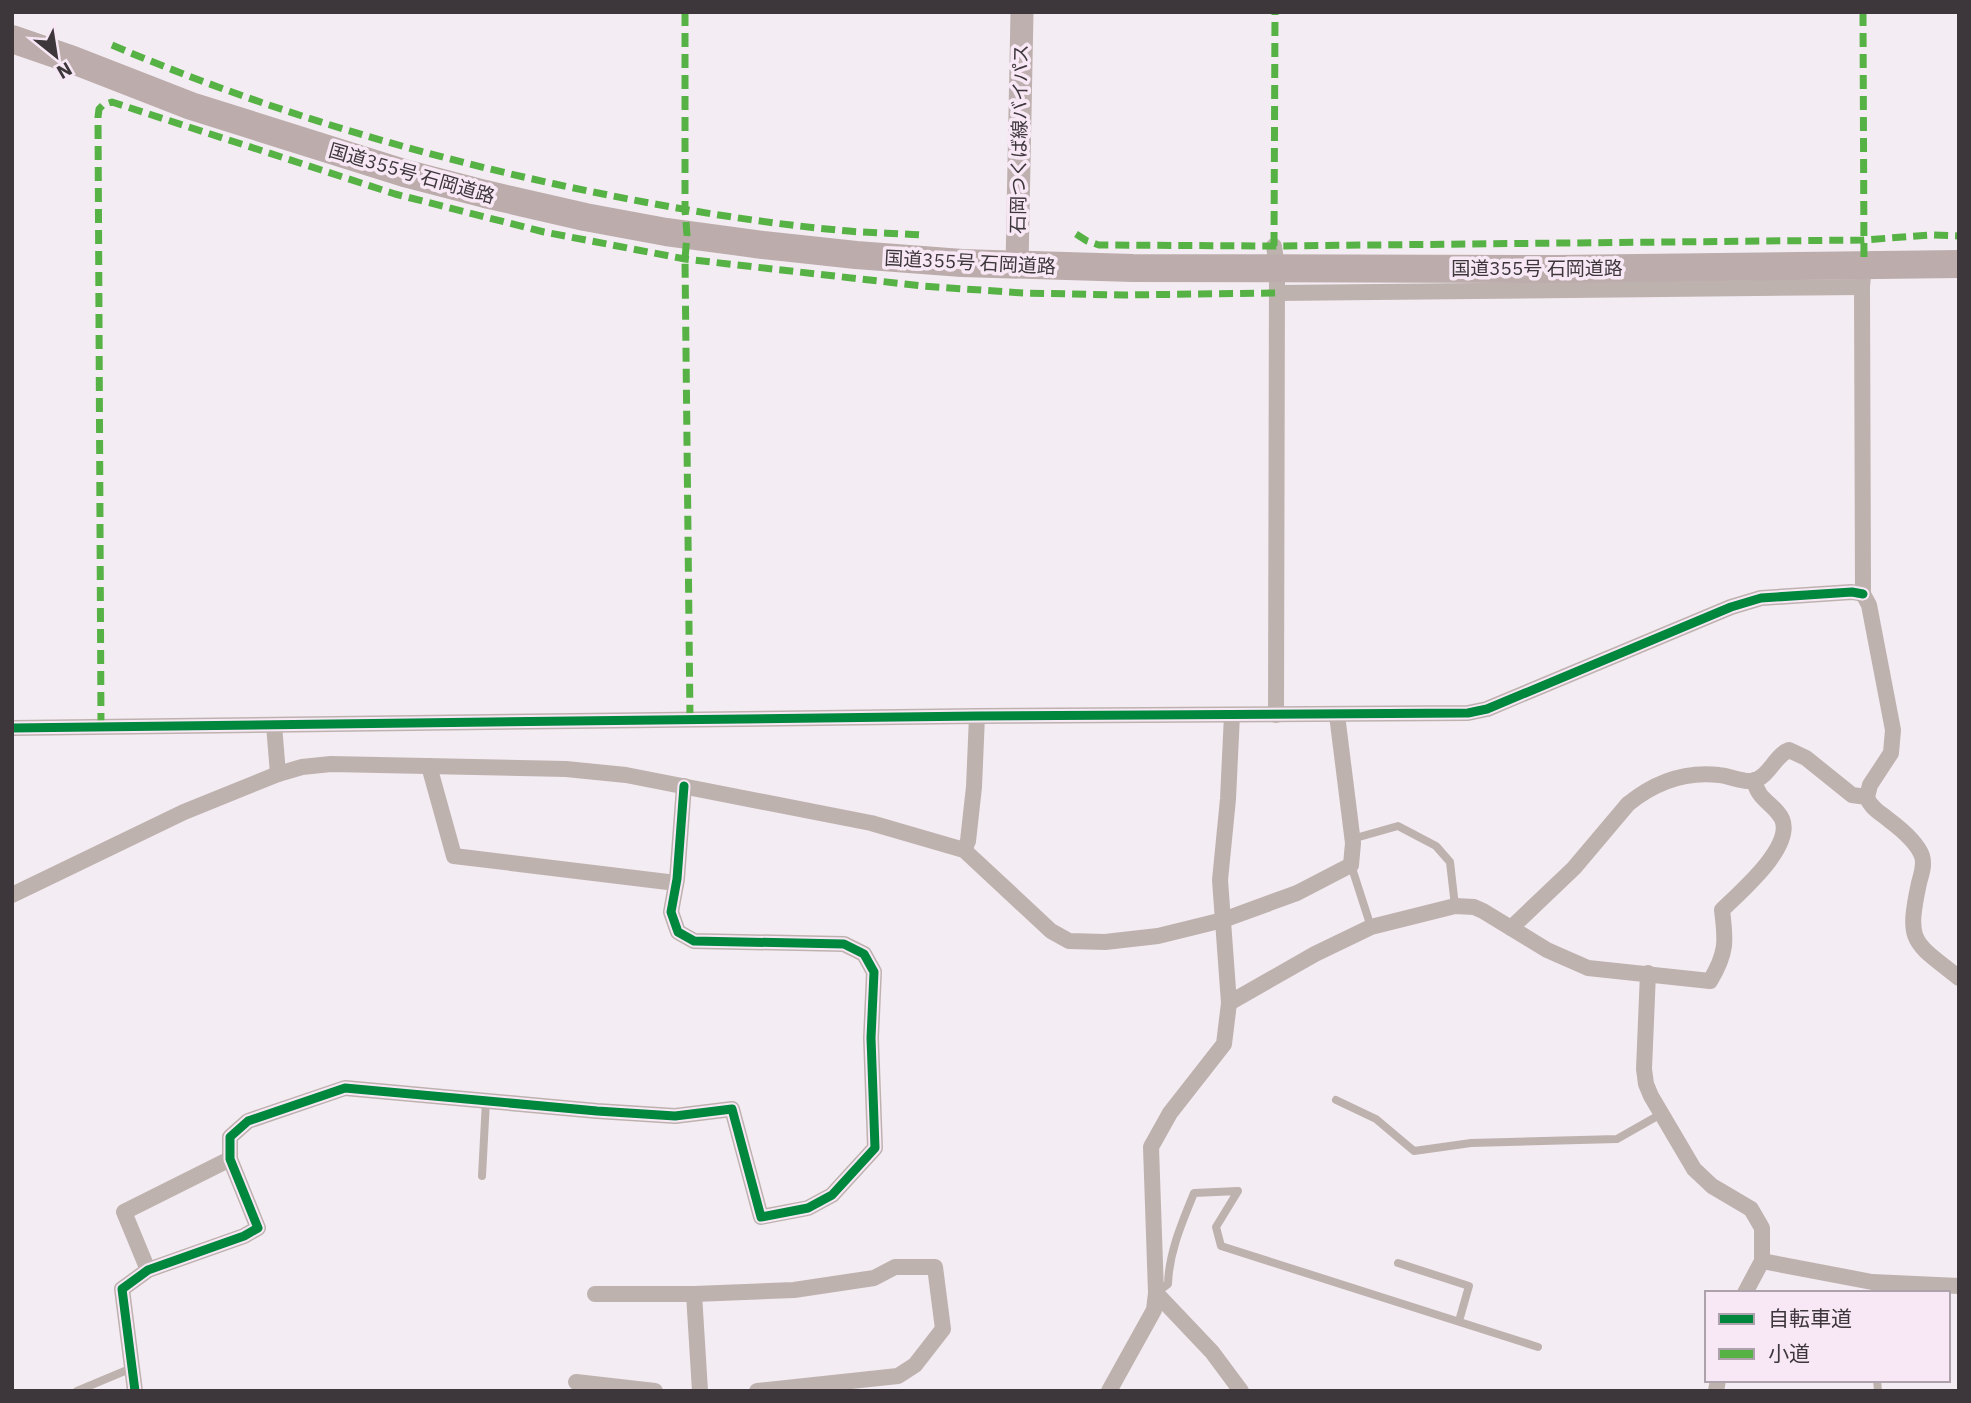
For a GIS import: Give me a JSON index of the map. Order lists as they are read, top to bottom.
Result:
{
  "streets": {
    "highway": ["国道355号 石岡道路"],
    "main road": ["石岡つくば線バイパス"]
  },
  "crossings": [
    ["石岡つくば線バイパス", "国道355号 石岡道路"]
  ],
  "legend": ["自転車道", "小道"],
  "north": "bottom right"
}
